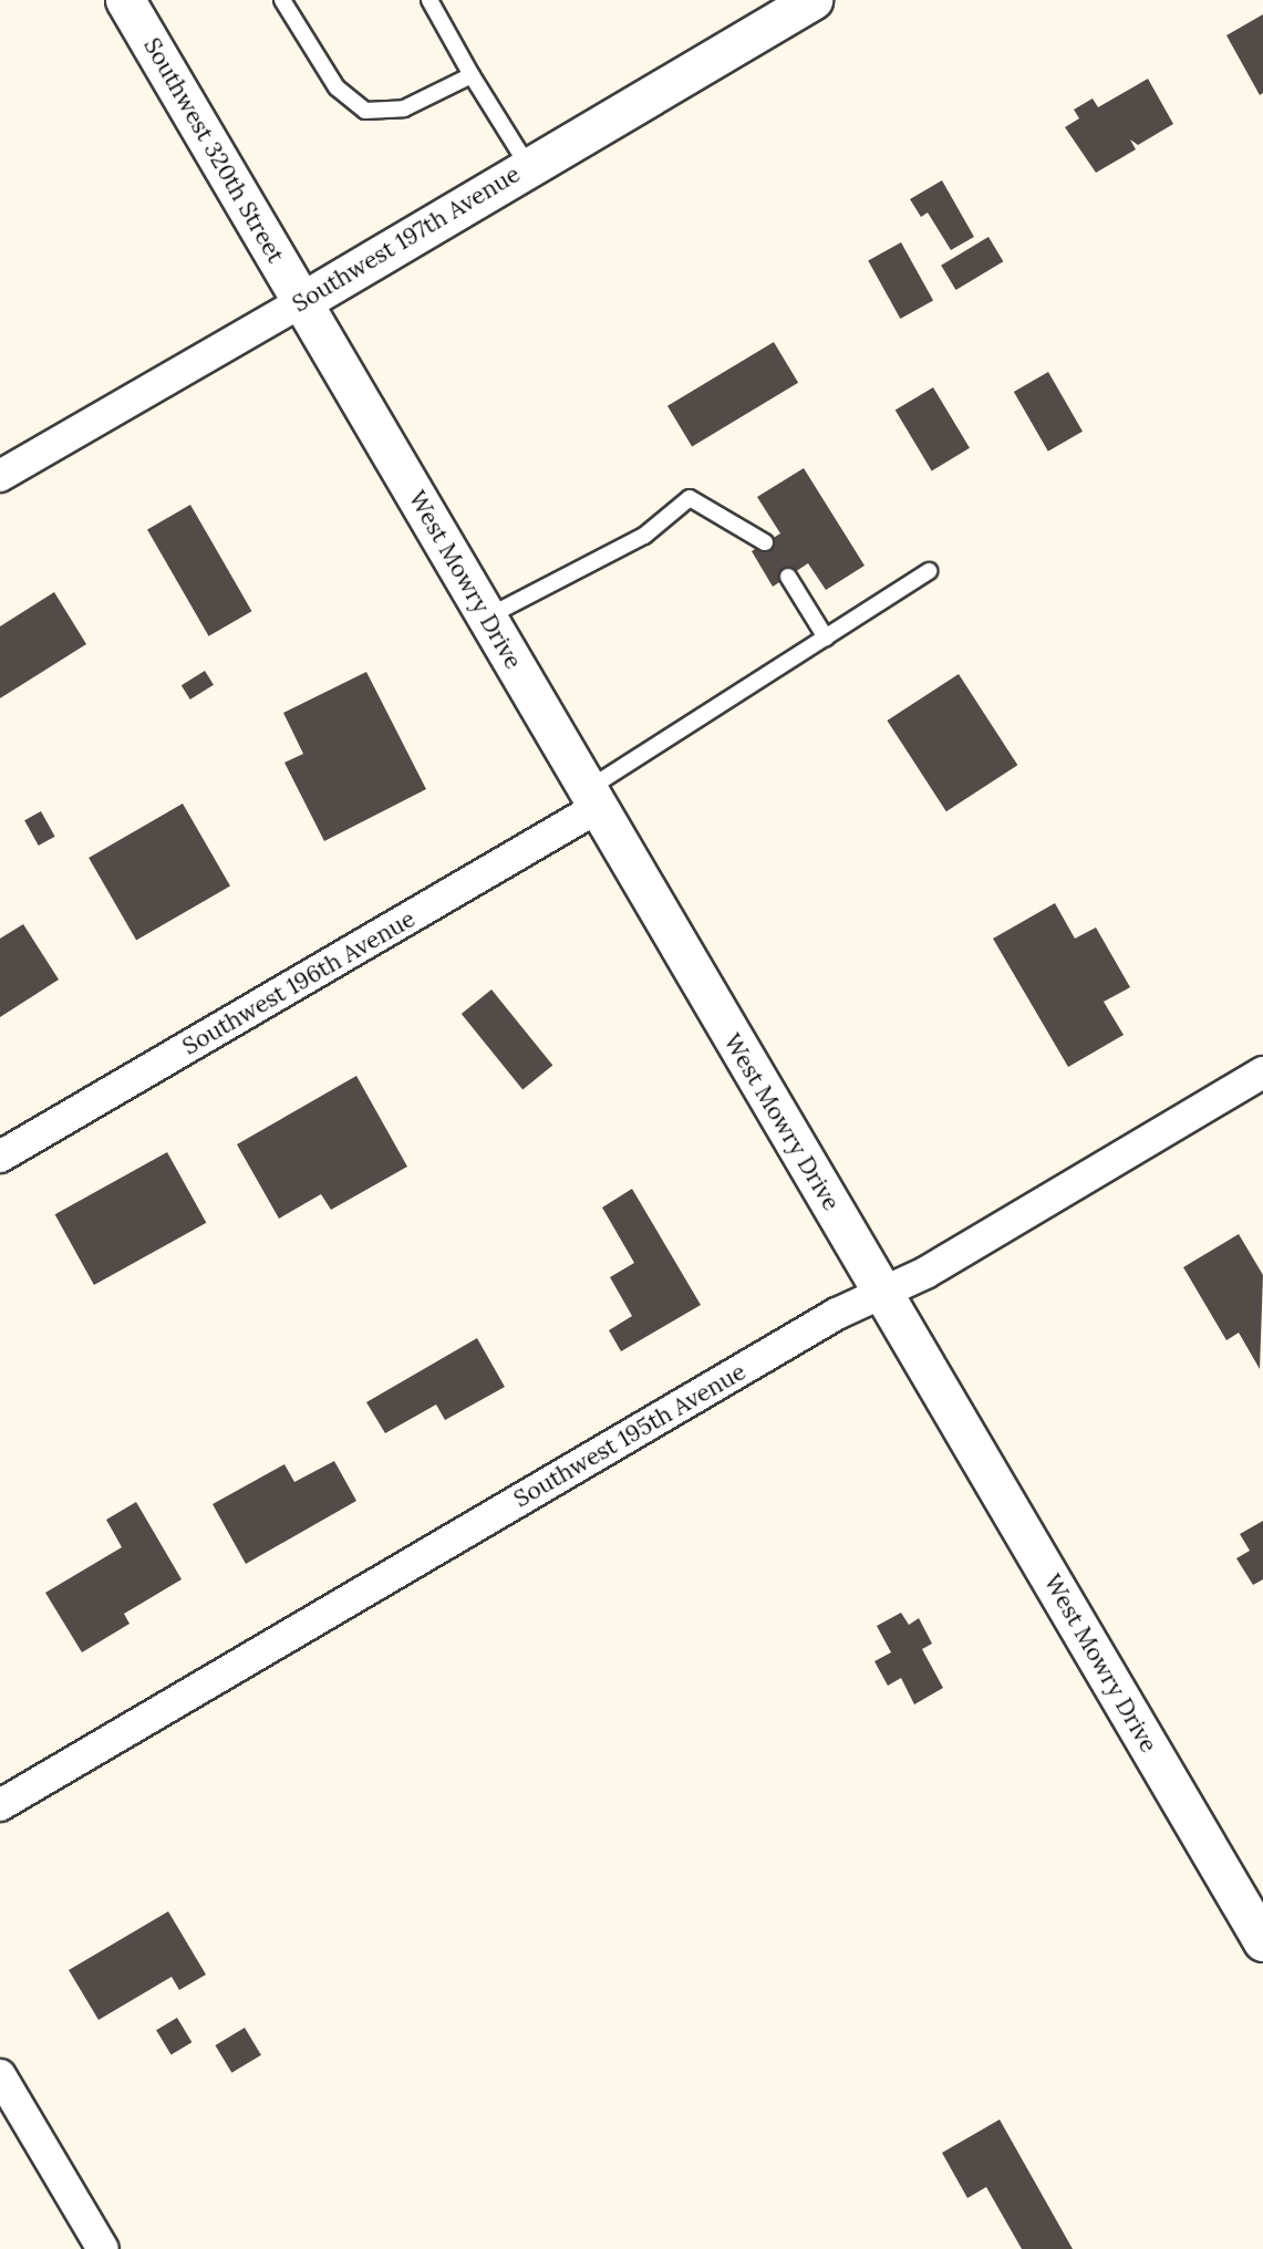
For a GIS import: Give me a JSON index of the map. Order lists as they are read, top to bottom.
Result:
{
  "streets": {
    "street": [
      "Southwest 320th Street",
      "Southwest 197th Avenue",
      "West Mowry Drive",
      "Southwest 196th Avenue",
      "Southwest 195th Avenue"
    ]
  },
  "crossings": [
    ["Southwest 320th Street", "Southwest 197th Avenue"],
    ["Southwest 320th Street", "West Mowry Drive"],
    ["Southwest 197th Avenue", "West Mowry Drive"],
    ["West Mowry Drive", "Southwest 196th Avenue"],
    ["West Mowry Drive", "Southwest 195th Avenue"]
  ]
}
